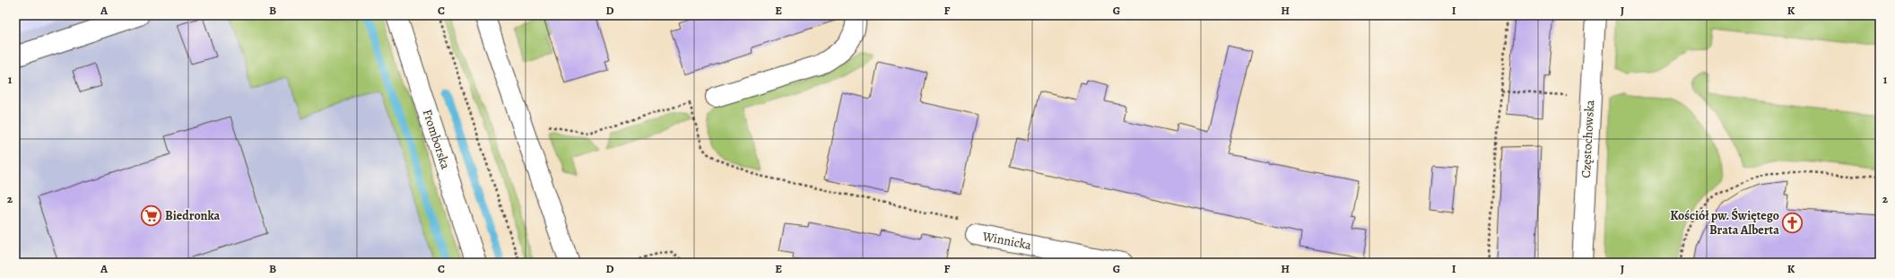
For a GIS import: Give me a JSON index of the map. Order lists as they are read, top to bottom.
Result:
{
  "streets": {
    "street": ["Fromborska", "Częstochowska", "Winnicka"]
  },
  "places": {
    "supermarket": ["Biedronka"],
    "church": ["Kościół pw. Świętego Brata Alberta"]
  },
  "grid": {
    "columns": [
      "A",
      "B",
      "C",
      "D",
      "E",
      "F",
      "G",
      "H",
      "I",
      "J",
      "K"
    ],
    "rows": ["1", "2"]
  }
}
